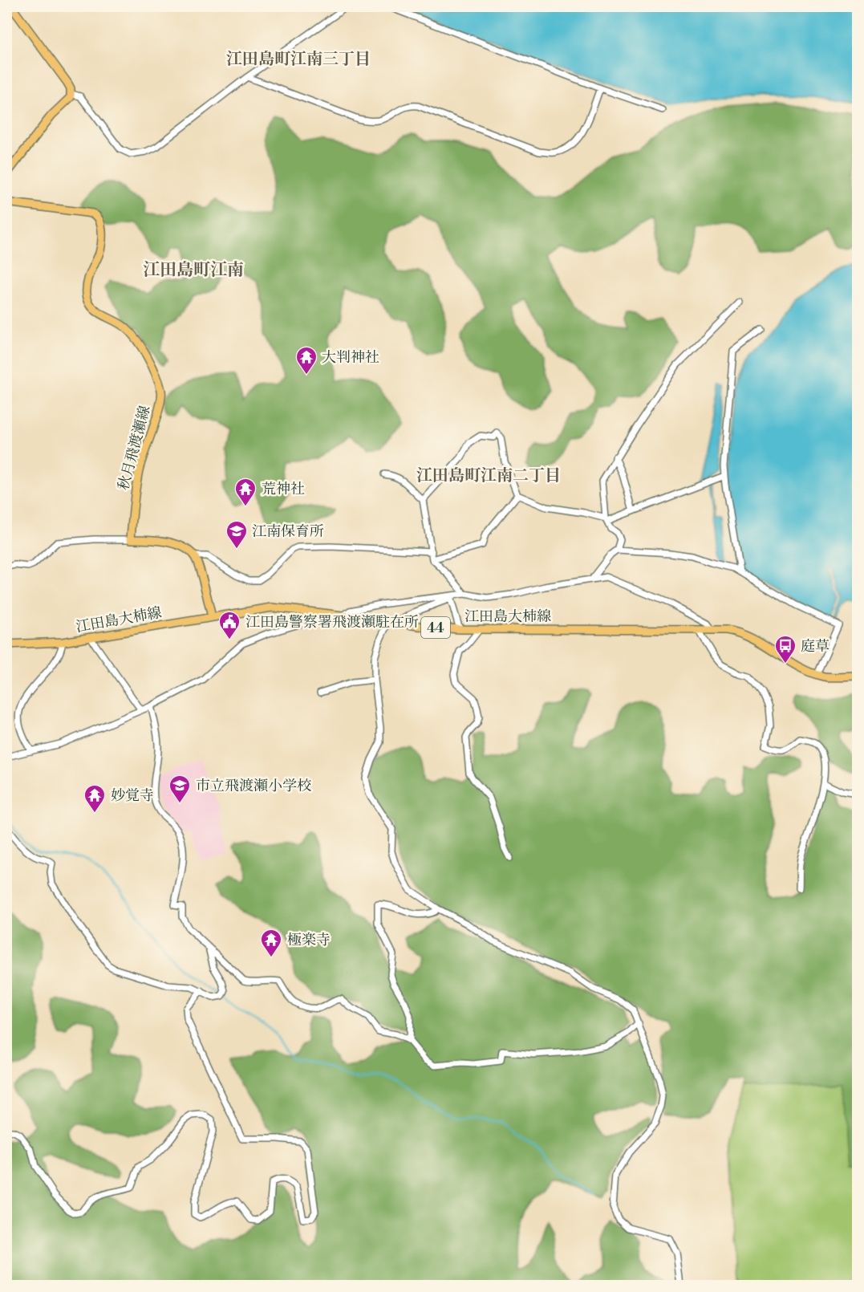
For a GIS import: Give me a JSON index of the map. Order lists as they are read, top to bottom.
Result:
{
  "streets": {
    "main road": ["秋月飛渡瀬線", "江田島大柿線", "44"]
  },
  "districts": ["江田島町江南三丁目", "江田島町江南", "江田島町江南二丁目"],
  "places": {
    "temple": [
      "大判神社",
      "荒神社",
      "妙覚寺",
      "極楽寺"
    ],
    "school or university": ["江南保育所", "市立飛渡瀬小学校"],
    "public building": ["江田島警察署飛渡瀬駐在所"],
    "bus stop": ["庭草"]
  }
}
